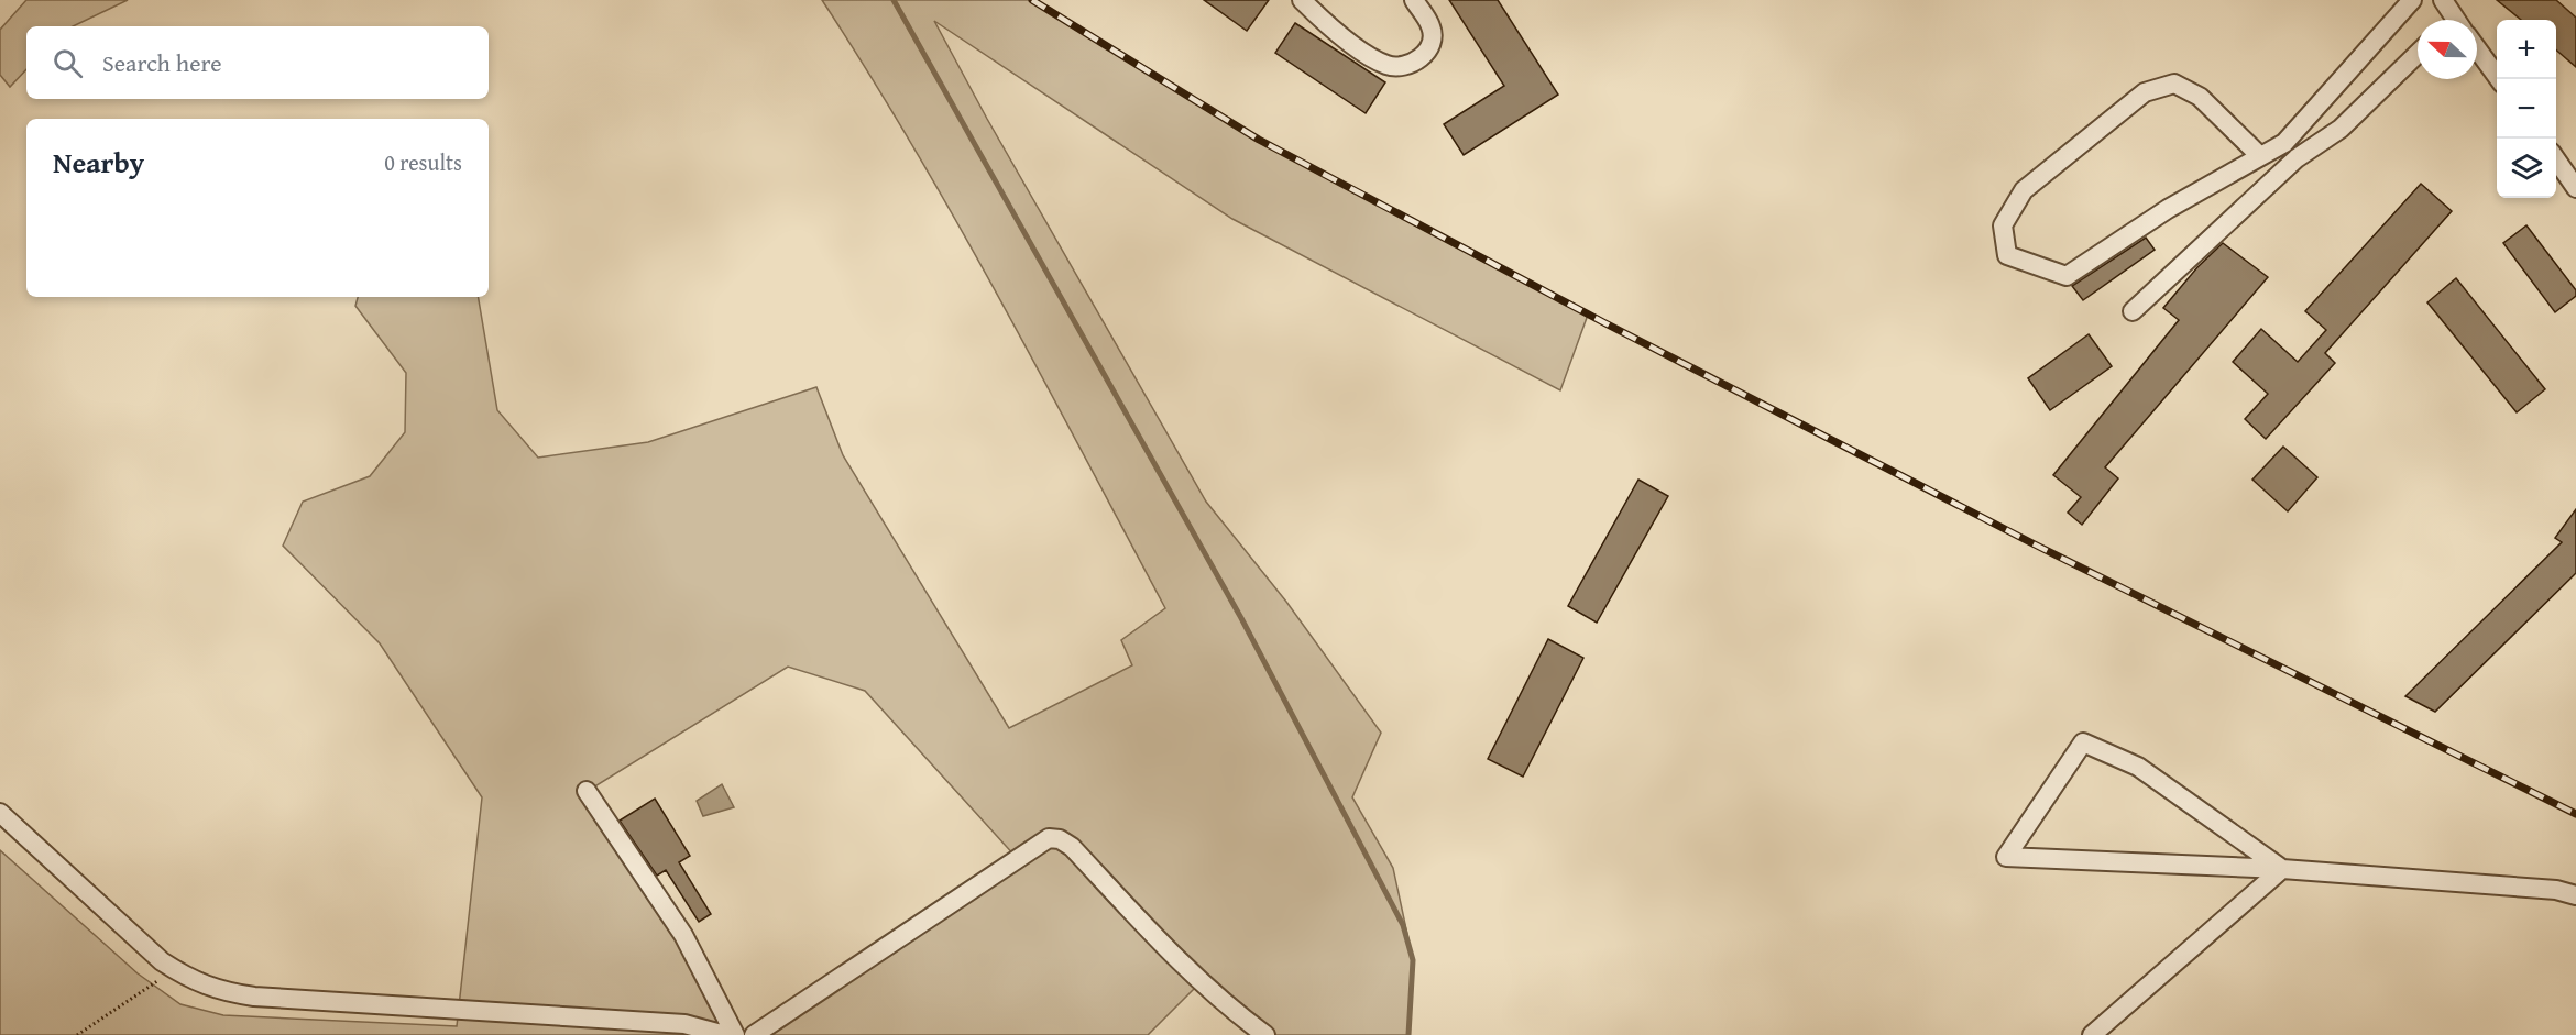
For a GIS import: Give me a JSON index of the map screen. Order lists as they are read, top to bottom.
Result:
{
  "north": "left",
  "page": {
    "map_buttons": ["+", "−"],
    "search": "Search here",
    "heading": ["Nearby", "0 results"]
  }
}
